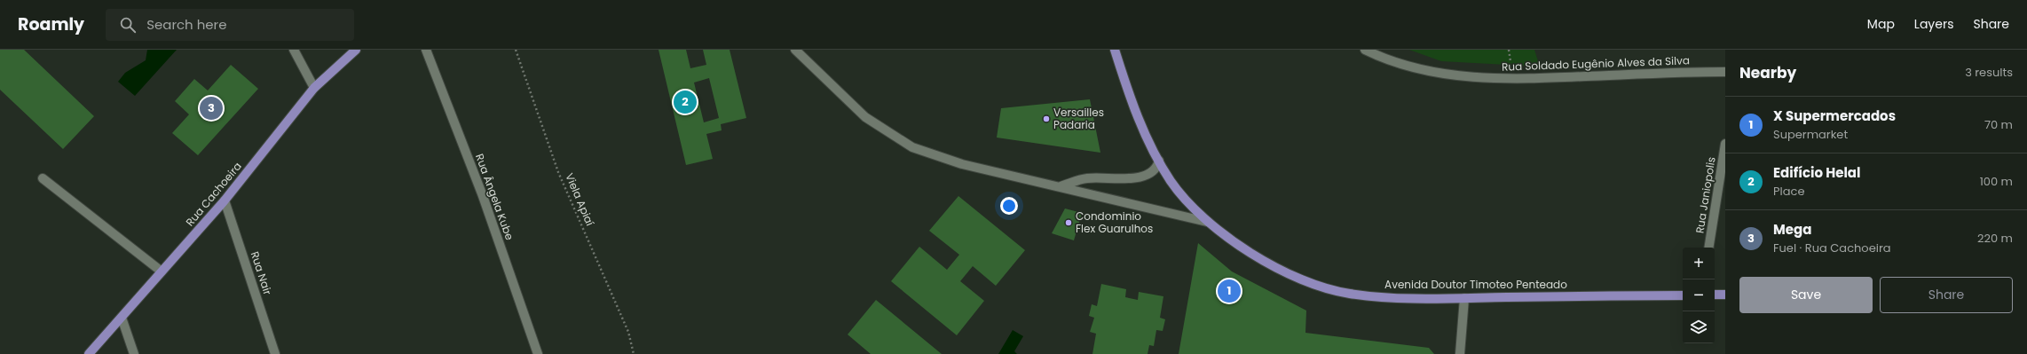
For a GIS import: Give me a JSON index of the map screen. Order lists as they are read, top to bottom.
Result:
{
  "streets": {
    "main road": ["Rua Cachoeira", "Avenida Doutor Timoteo Penteado"],
    "street": [
      "Rua Soldado Eugênio Alves da Silva",
      "Rua Janiopolis",
      "Rua Ângela Kube",
      "Rua Nair"
    ],
    "path": ["Viela Apiaí"]
  },
  "crossings": [
    ["Rua Cachoeira", "Rua Nair"]
  ],
  "places": ["Versailles Padaria", "Condominio Flex Guarulhos"],
  "page": {
    "header": "Roamly",
    "search": "Search here",
    "nav": ["Map", "Layers", "Share"],
    "heading": ["Nearby", "3 results"],
    "pins": ["2", "3", "1"],
    "list": [
      {
        "mark": "1",
        "name": "X Supermercados",
        "note": "Supermarket",
        "value": "70 m"
      },
      {
        "mark": "2",
        "name": "Edifício Helal",
        "note": "Place",
        "value": "100 m"
      },
      {
        "mark": "3",
        "name": "Mega",
        "note": "Fuel · Rua Cachoeira",
        "value": "220 m"
      }
    ],
    "map_buttons": ["+", "−"],
    "buttons": ["Save", "Share"]
  }
}
